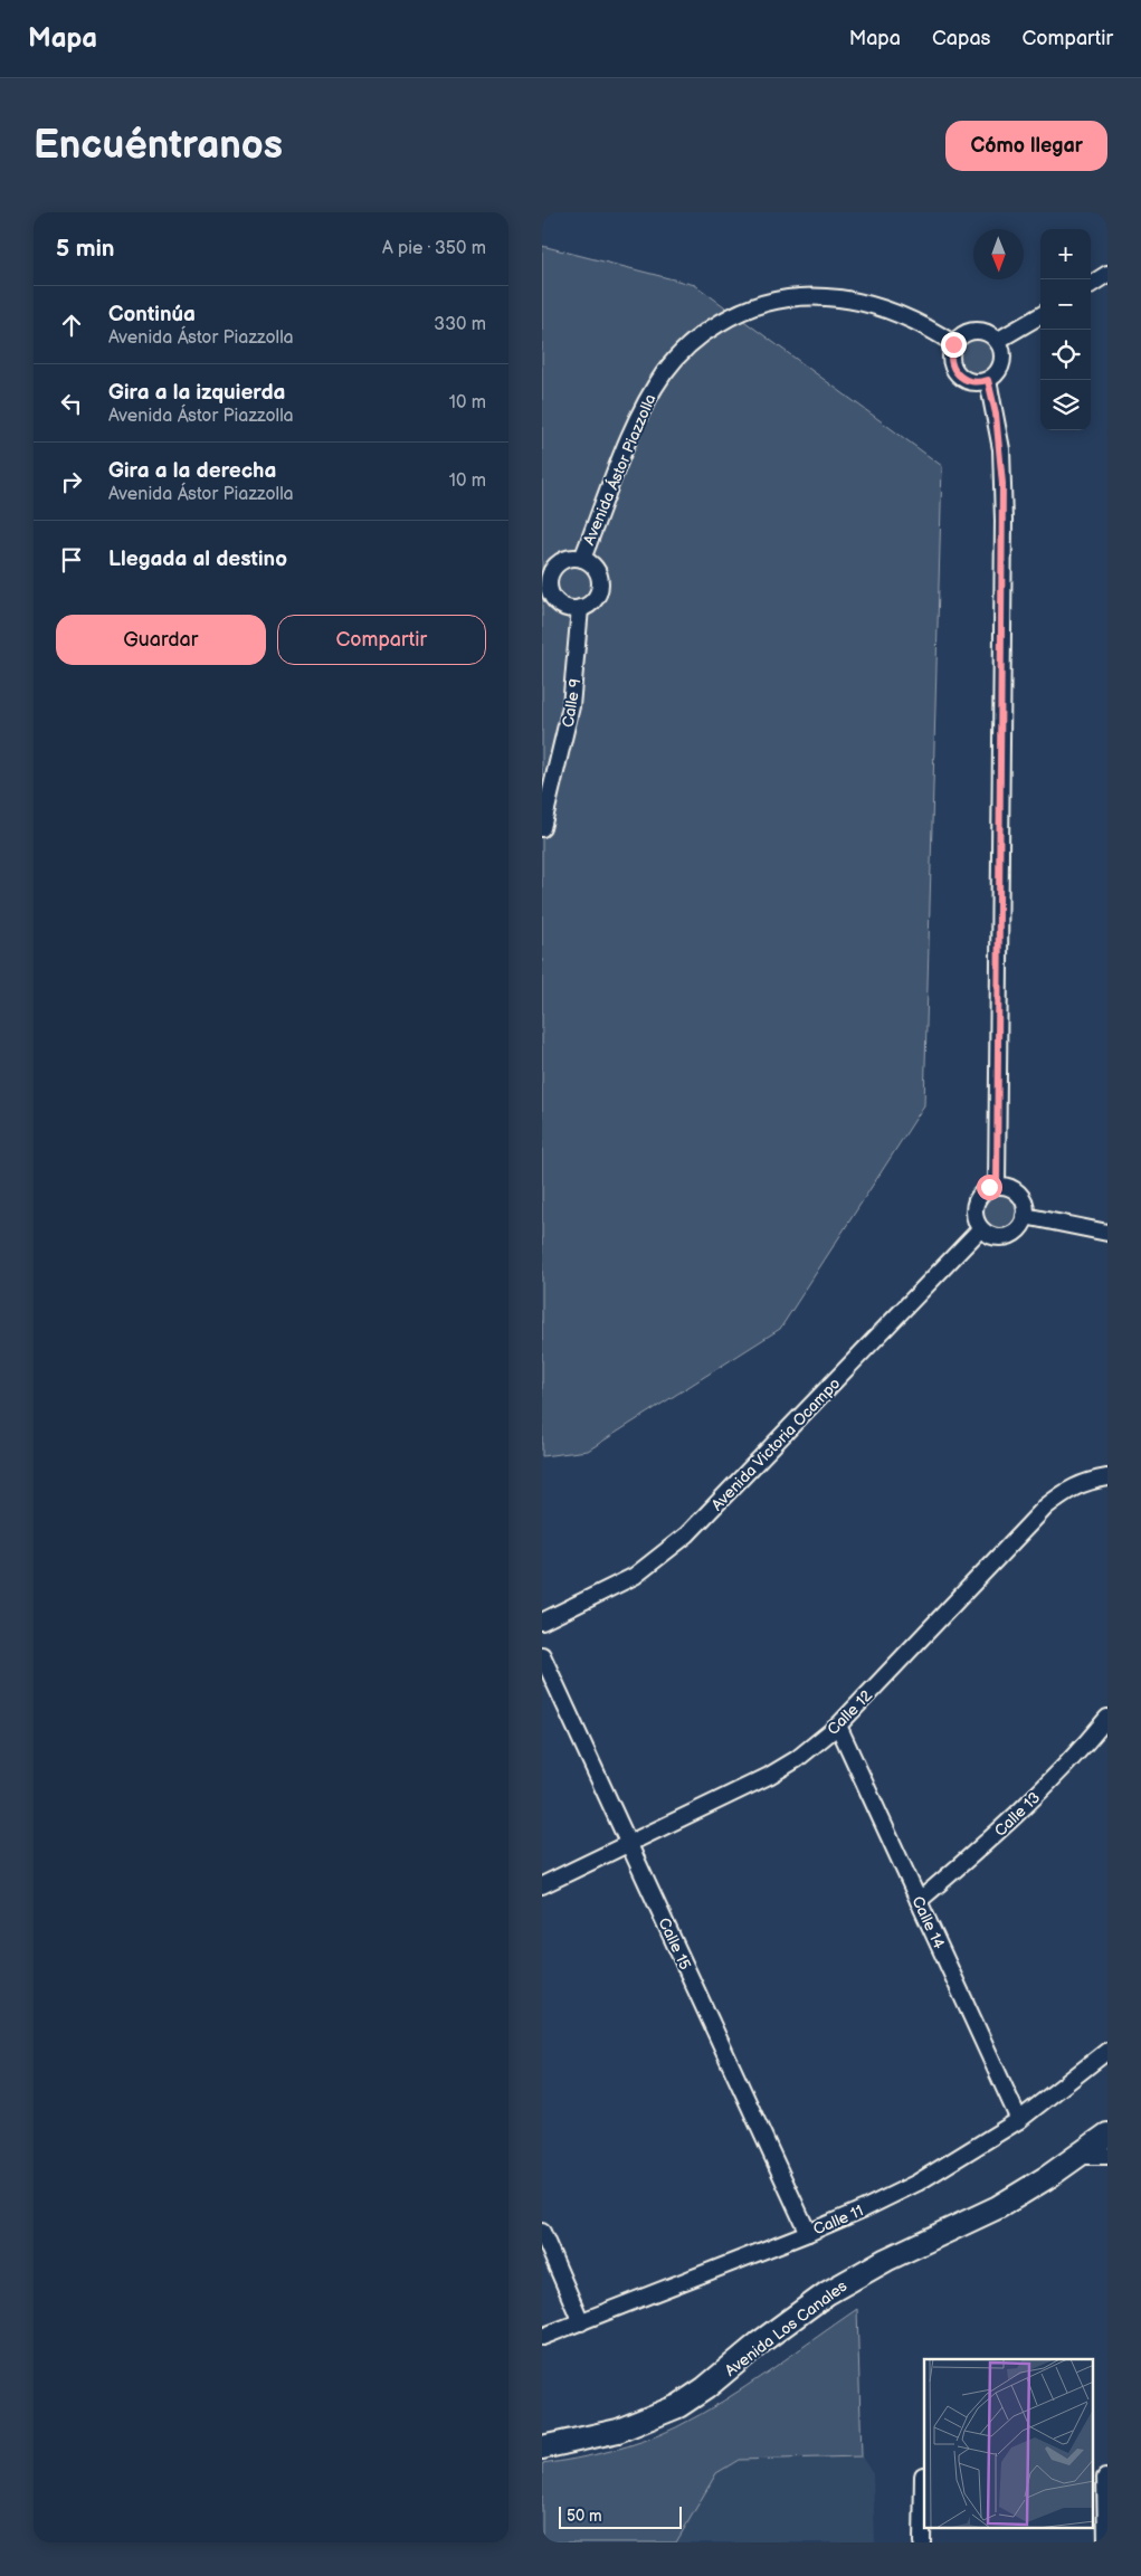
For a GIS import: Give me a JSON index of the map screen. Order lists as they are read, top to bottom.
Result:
{
  "streets": {
    "main road": ["Avenida Los Canales"],
    "street": [
      "Avenida Ástor Piazzolla",
      "Calle 9",
      "Avenida Victoria Ocampo",
      "Calle 12",
      "Calle 13",
      "Calle 14",
      "Calle 15",
      "Calle 11"
    ]
  },
  "crossings": [
    ["Avenida Ástor Piazzolla", "Calle 9"],
    ["Calle 12", "Calle 14"],
    ["Calle 12", "Calle 15"],
    ["Calle 13", "Calle 14"],
    ["Calle 14", "Calle 11"],
    ["Calle 15", "Calle 11"]
  ],
  "scale_bar": "50 m",
  "north": "bottom",
  "page": {
    "header": "Mapa",
    "nav": ["Mapa", "Capas", "Compartir"],
    "buttons": [
      "Cómo llegar",
      ["Guardar", "Compartir"]
    ],
    "title": "Encuéntranos",
    "heading": ["5 min", "A pie · 350 m"],
    "map_buttons": ["+", "−"],
    "list": [
      ["Continúa", "Avenida Ástor Piazzolla", "330 m"],
      ["Gira a la izquierda", "Avenida Ástor Piazzolla", "10 m"],
      ["Gira a la derecha", "Avenida Ástor Piazzolla", "10 m"],
      "Llegada al destino"
    ],
    "scale": "50 m"
  }
}
